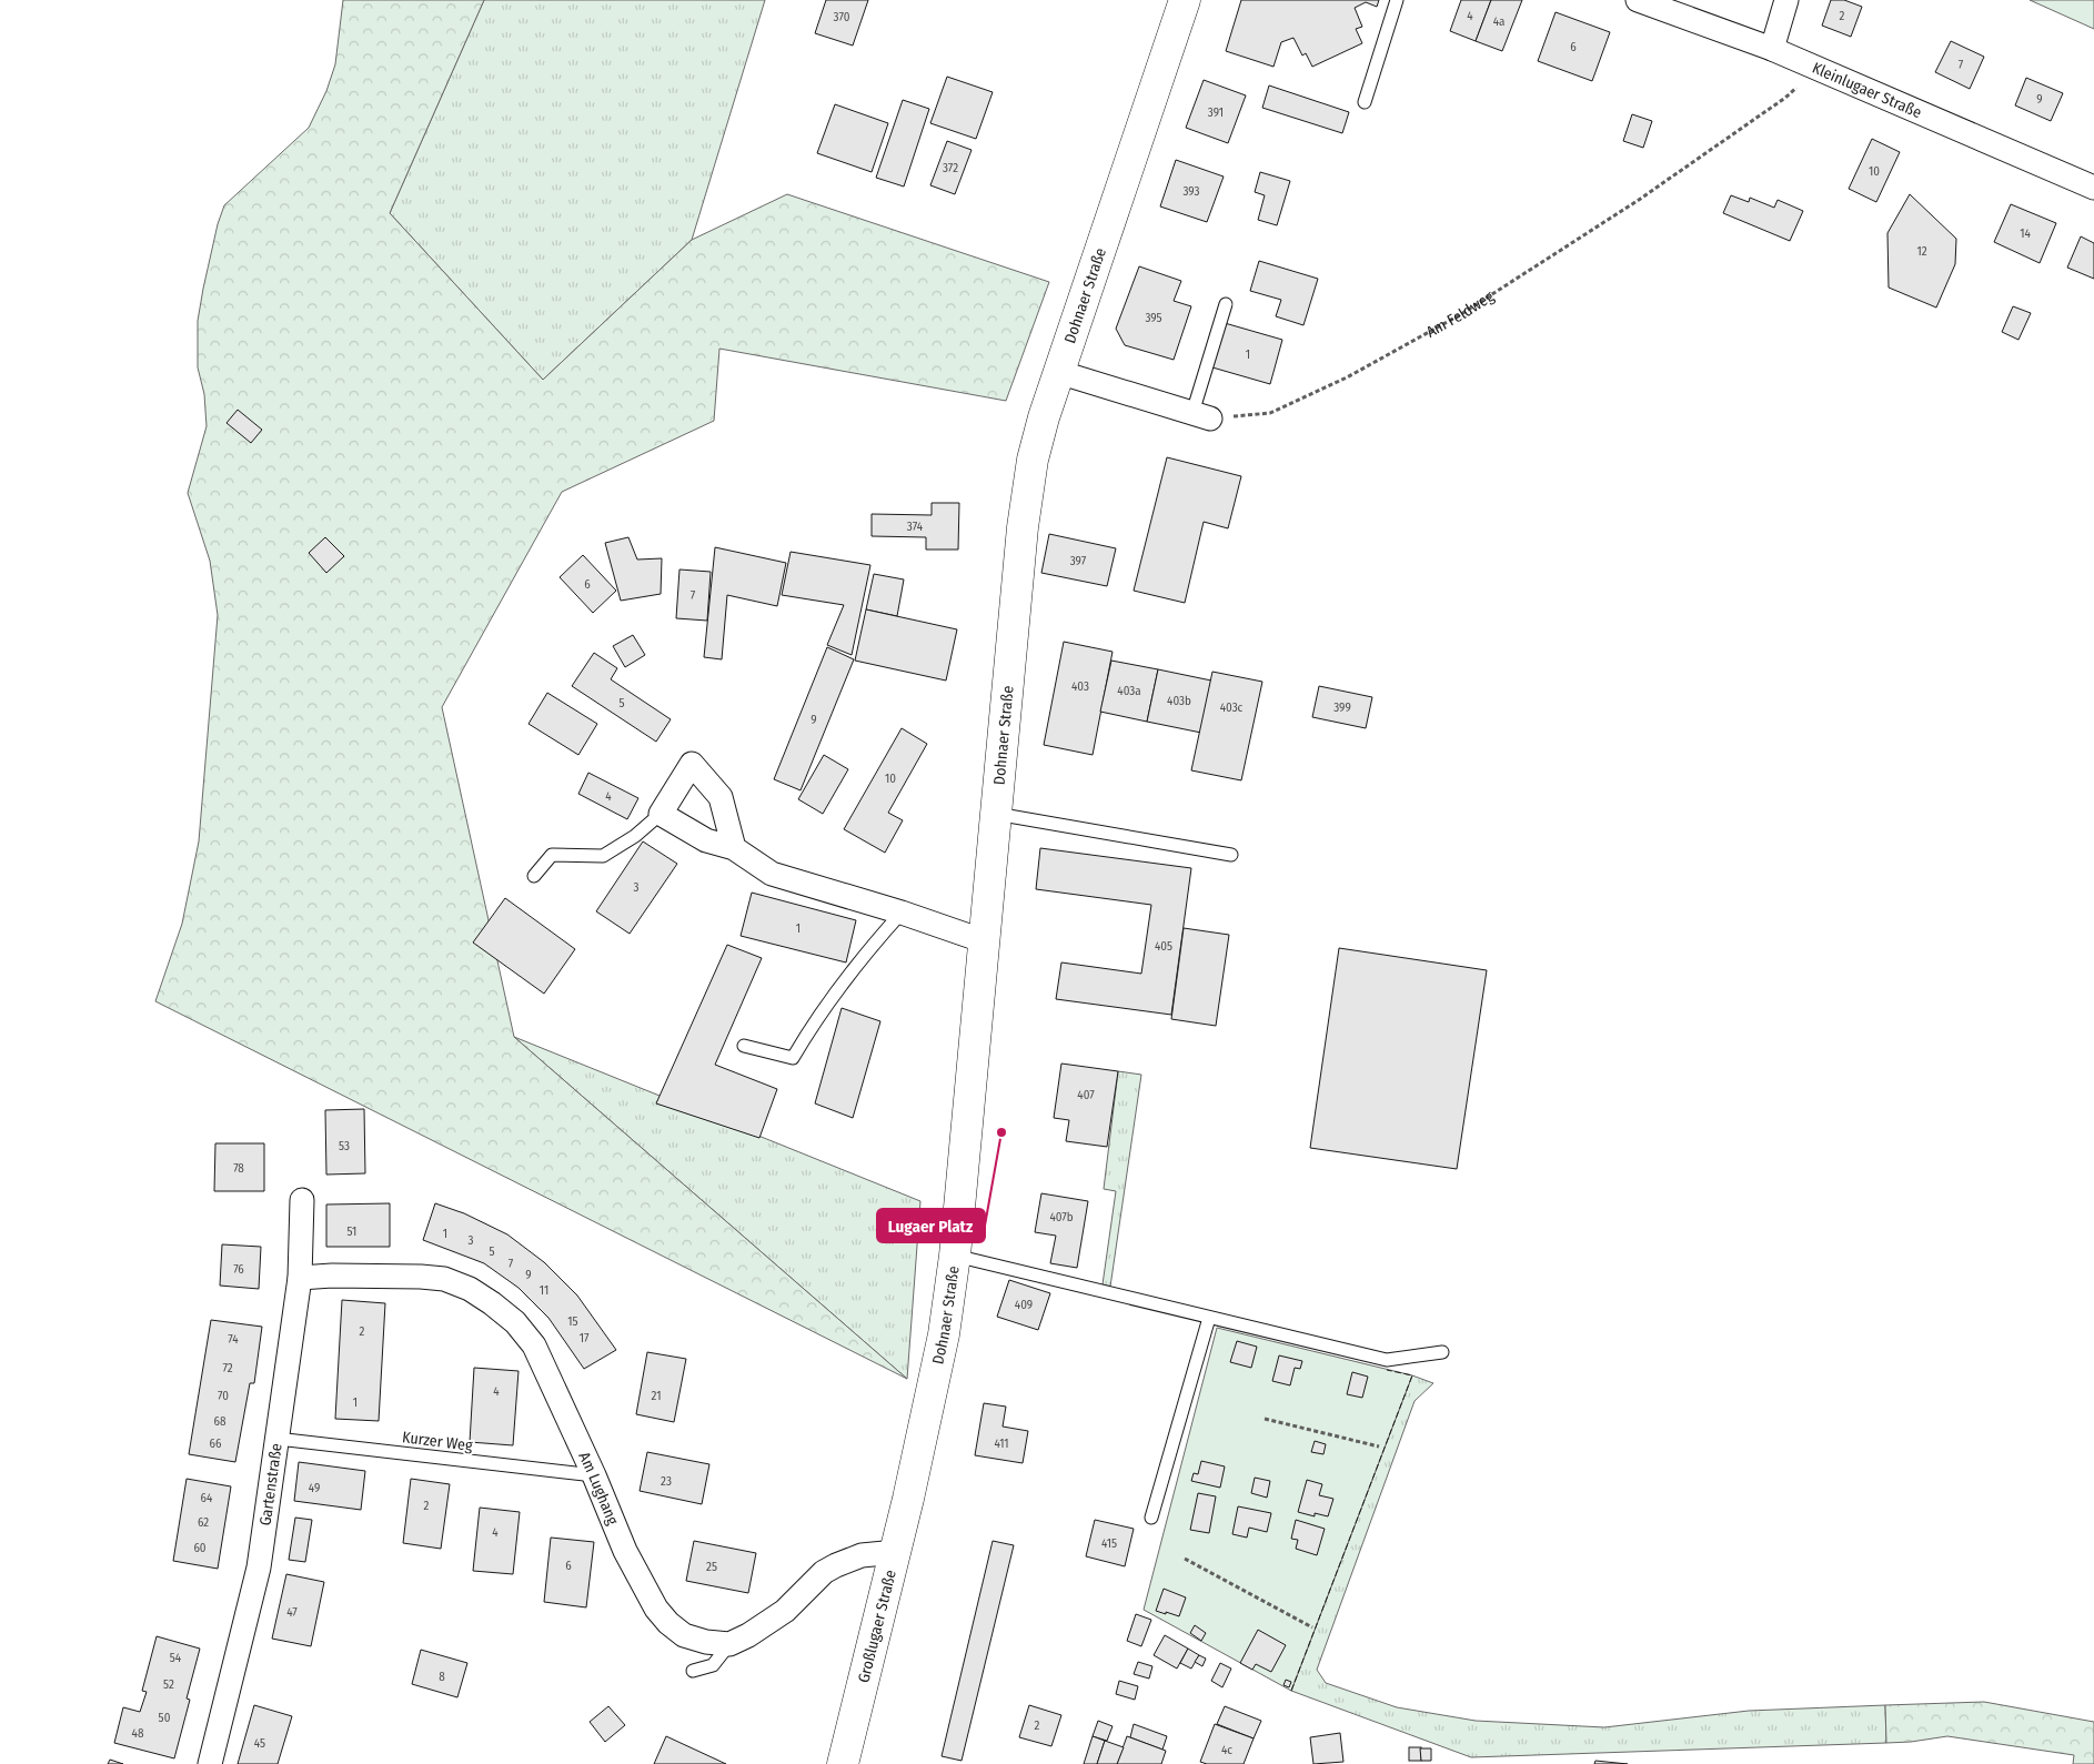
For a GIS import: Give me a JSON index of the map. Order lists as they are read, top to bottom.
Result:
{
  "streets": {
    "main road": ["Dohnaer Straße", "Großlugaer Straße"],
    "street": ["Kleinlugaer Straße", "Gartenstraße", "Am Lughang"],
    "lane": ["Kurzer Weg"],
    "path": ["Am Feldweg"]
  },
  "crossings": [
    ["Kleinlugaer Straße", "Am Feldweg"],
    ["Dohnaer Straße", "Großlugaer Straße"],
    ["Kurzer Weg", "Gartenstraße"],
    ["Kurzer Weg", "Am Lughang"],
    ["Gartenstraße", "Am Lughang"]
  ],
  "places": ["Lugaer Platz"],
  "house_numbers": [
    "4",
    "2",
    "370",
    "4a",
    "6",
    "7",
    "9",
    "391",
    "372",
    "10",
    "393",
    "14",
    "12",
    "395",
    "1",
    "374",
    "397",
    "6",
    "7",
    "403",
    "403a",
    "403b",
    "5",
    "403c",
    "399",
    "9",
    "10",
    "4",
    "3",
    "1",
    "405",
    "407",
    "53",
    "78",
    "407b",
    "51",
    "1",
    "3",
    "5",
    "7",
    "76",
    "9",
    "11",
    "409",
    "15",
    "2",
    "17",
    "74",
    "72",
    "4",
    "70",
    "21",
    "1",
    "68",
    "66",
    "411",
    "23",
    "49",
    "64",
    "2",
    "62",
    "4",
    "415",
    "60",
    "6",
    "25",
    "47",
    "54",
    "8",
    "52",
    "50",
    "2",
    "48",
    "45",
    "4c"
  ]
}
